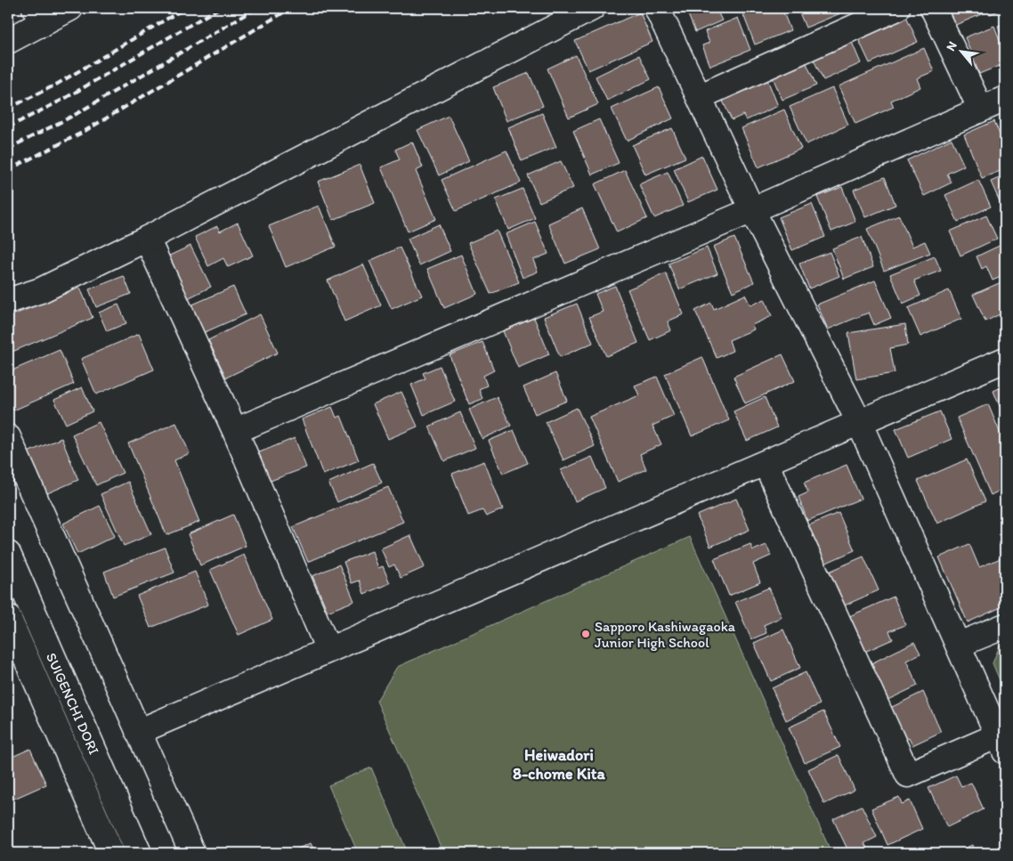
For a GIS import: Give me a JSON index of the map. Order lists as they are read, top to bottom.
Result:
{
  "streets": {
    "street": ["SUIGENCHI DORI"]
  },
  "districts": ["Heiwadori 8-chome Kita"],
  "places": ["Sapporo Kashiwagaoka Junior High School"],
  "north": "top left"
}
